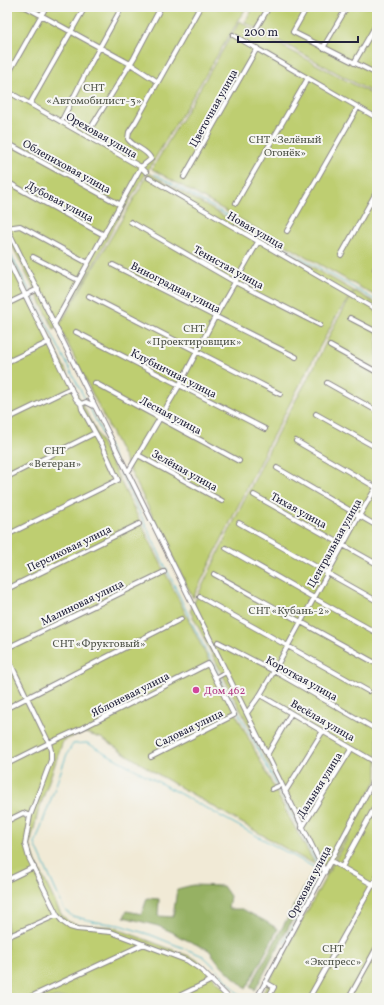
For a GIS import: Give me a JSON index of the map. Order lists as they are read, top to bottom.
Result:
{
  "streets": {
    "street": [
      "Цветочная улица",
      "Ореховая улица",
      "Облепиховая улица",
      "Дубовая улица",
      "Новая улица",
      "Тенистая улица",
      "Виноградная улица",
      "Клубничная улица",
      "Лесная улица",
      "Зелёная улица",
      "Тихая улица",
      "Центральная улица",
      "Персиковая улица",
      "Малиновая улица",
      "Короткая улица",
      "Яблоневая улица",
      "Весёлая улица",
      "Садовая улица",
      "Дальняя улица"
    ]
  },
  "crossings": [
    ["Тихая улица", "Центральная улица"],
    ["Центральная улица", "Короткая улица"],
    ["Центральная улица", "Весёлая улица"],
    ["Яблоневая улица", "Садовая улица"]
  ],
  "parks": [
    "СНТ «Автомобилист-3»",
    "СНТ «Зелёный Огонёк»",
    "СНТ «Проектировщик»",
    "СНТ «Ветеран»",
    "СНТ «Кубань-2»",
    "СНТ «Фруктовый»",
    "СНТ «Экспресс»"
  ],
  "places": ["Дом 462"],
  "scale_bar": "200 m"
}
